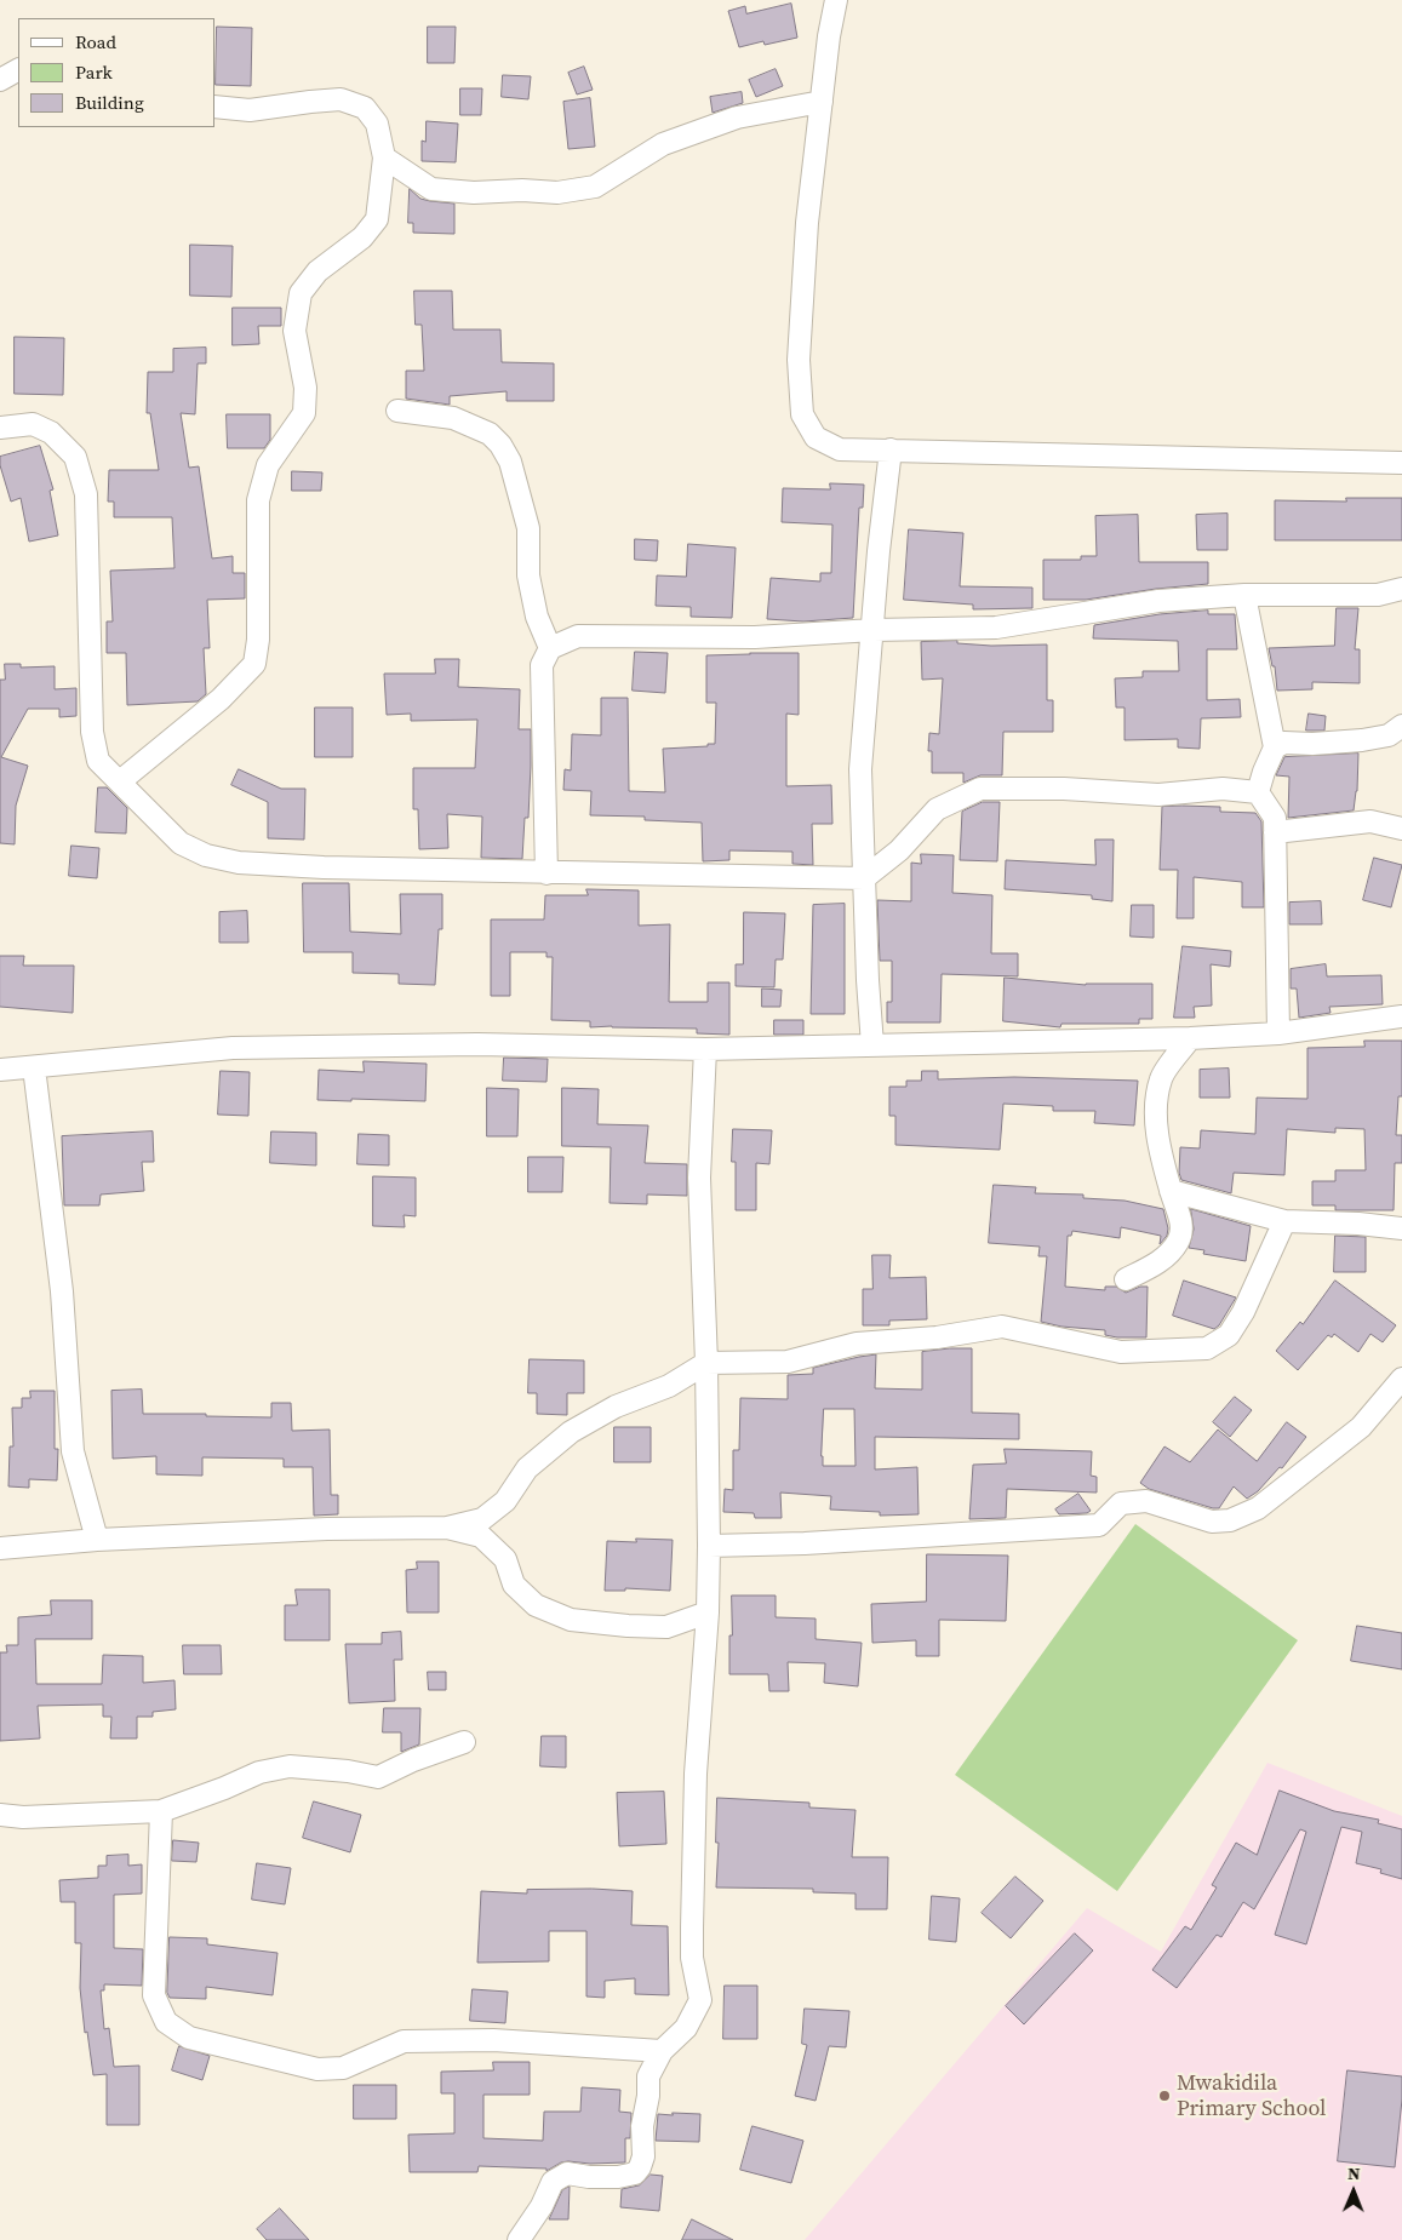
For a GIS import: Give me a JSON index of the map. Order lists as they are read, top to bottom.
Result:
{
  "places": ["Mwakidila Primary School"],
  "legend": ["Road", "Park", "Building"],
  "north": "top"
}
